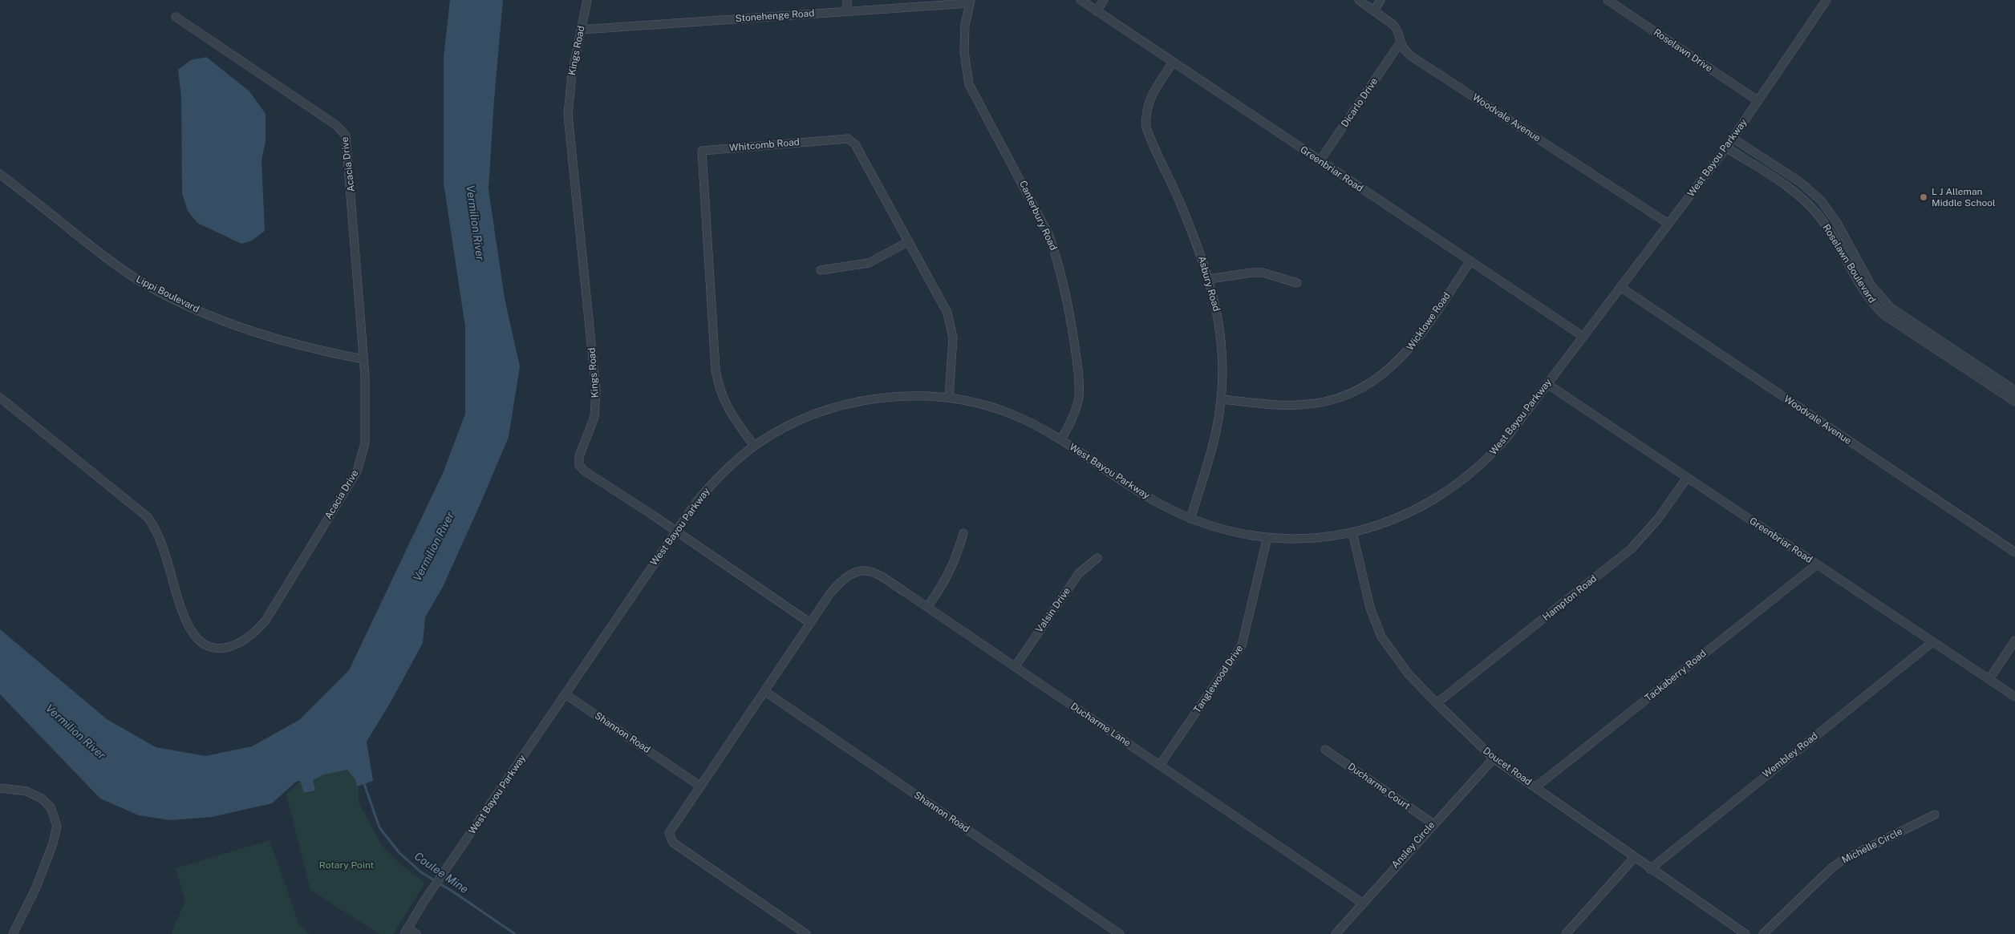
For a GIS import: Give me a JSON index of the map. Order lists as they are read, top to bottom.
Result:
{
  "streets": {
    "street": [
      "Stonehenge Road",
      "Kings Road",
      "Roselawn Drive",
      "Dicarlo Drive",
      "Woodvale Avenue",
      "Whitcomb Road",
      "West Bayou Parkway",
      "Acacia Drive",
      "Greenbriar Road",
      "Canterbury Road",
      "Roselawn Boulevard",
      "Asbury Road",
      "Lippi Boulevard",
      "Wicklowe Road",
      "Hampton Road",
      "Valsin Drive",
      "Tackaberry Road",
      "Tanglewood Drive",
      "Ducharme Lane",
      "Shannon Road",
      "Wembley Road",
      "Doucet Road",
      "Ducharme Court",
      "Ansley Circle",
      "Michelle Circle"
    ]
  },
  "crossings": [
    ["Stonehenge Road", "Kings Road"],
    ["Stonehenge Road", "Canterbury Road"],
    ["Kings Road", "West Bayou Parkway"],
    ["Kings Road", "Ducharme Lane"],
    ["Roselawn Drive", "West Bayou Parkway"],
    ["Dicarlo Drive", "Woodvale Avenue"],
    ["Dicarlo Drive", "Greenbriar Road"],
    ["Woodvale Avenue", "West Bayou Parkway"],
    ["Whitcomb Road", "West Bayou Parkway"],
    ["West Bayou Parkway", "Greenbriar Road"],
    ["West Bayou Parkway", "Canterbury Road"],
    ["West Bayou Parkway", "Roselawn Boulevard"],
    ["West Bayou Parkway", "Asbury Road"],
    ["West Bayou Parkway", "Tanglewood Drive"],
    ["West Bayou Parkway", "Shannon Road"],
    ["West Bayou Parkway", "Doucet Road"],
    ["Acacia Drive", "Lippi Boulevard"],
    ["Greenbriar Road", "Asbury Road"],
    ["Greenbriar Road", "Wicklowe Road"],
    ["Greenbriar Road", "Hampton Road"],
    ["Greenbriar Road", "Tackaberry Road"],
    ["Greenbriar Road", "Wembley Road"],
    ["Asbury Road", "Wicklowe Road"],
    ["Hampton Road", "Doucet Road"],
    ["Valsin Drive", "Ducharme Lane"],
    ["Tackaberry Road", "Doucet Road"],
    ["Tanglewood Drive", "Ducharme Lane"],
    ["Ducharme Lane", "Ansley Circle"],
    ["Wembley Road", "Doucet Road"],
    ["Doucet Road", "Ansley Circle"],
    ["Ducharme Court", "Ansley Circle"]
  ],
  "water": ["Vermilion River", "Coulee Mine"],
  "parks": ["Rotary Point"],
  "places": ["L J Alleman Middle School"]
}
